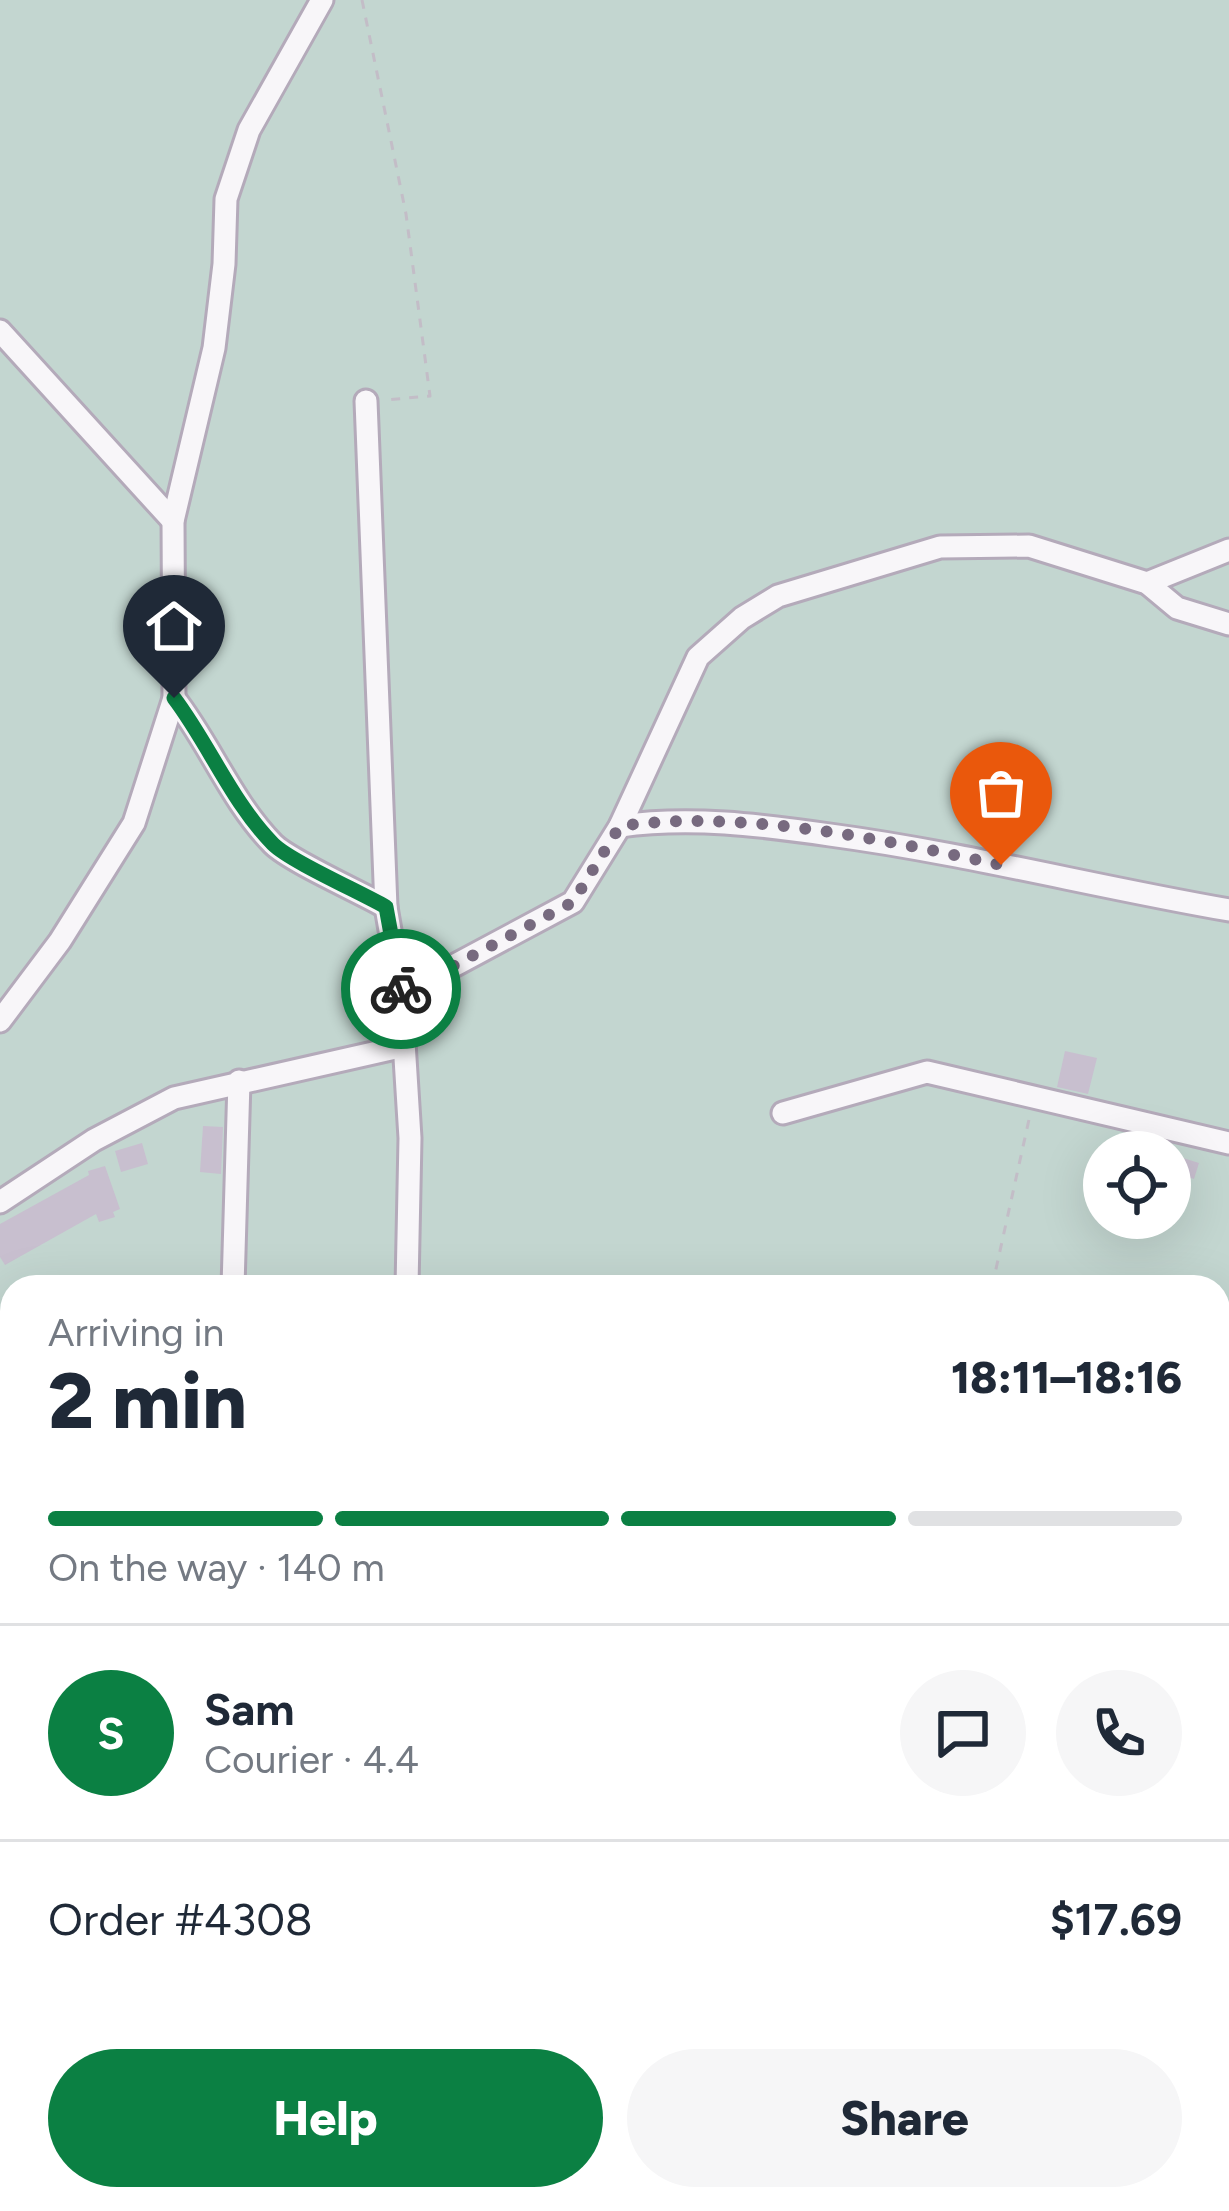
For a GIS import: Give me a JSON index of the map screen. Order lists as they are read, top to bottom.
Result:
{
  "page": {
    "heading": ["2 min", "Arriving in", "18:11–18:16"],
    "panel": [
      "Sam",
      "Courier · 4.4",
      "Order #4308",
      "$17.69"
    ],
    "bar": "On the way · 140 m",
    "round": "S",
    "buttons": ["Help", "Share"]
  }
}
